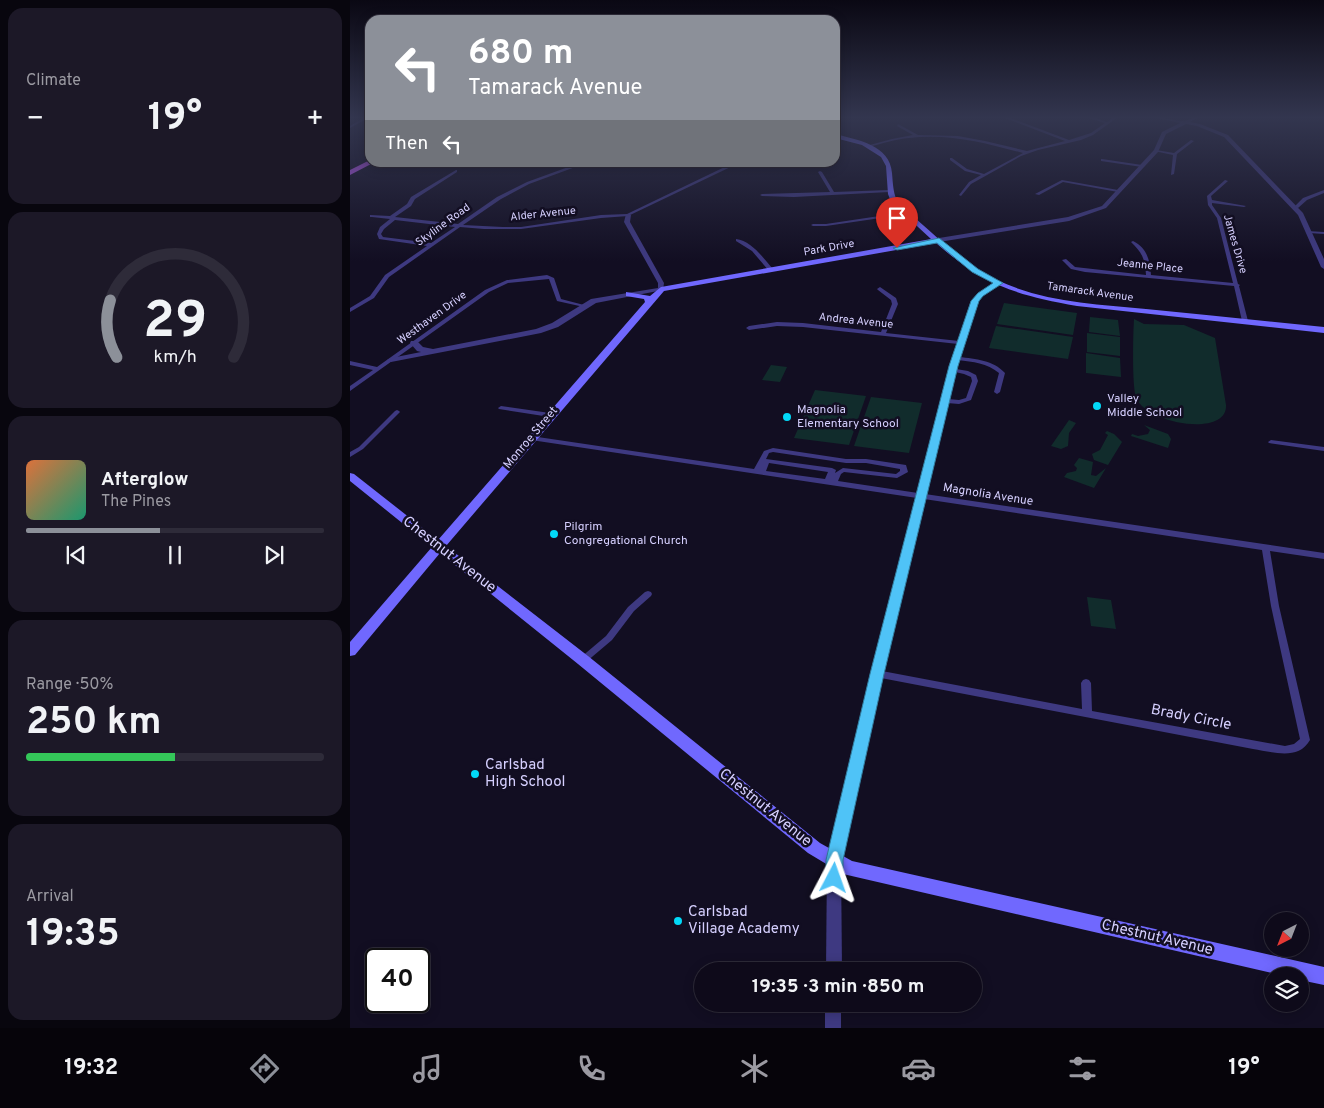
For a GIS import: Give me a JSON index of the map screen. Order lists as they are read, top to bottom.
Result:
{
  "streets": {
    "main road": [
      "Park Drive",
      "Tamarack Avenue",
      "Monroe Street",
      "Chestnut Avenue"
    ],
    "street": [
      "Alder Avenue",
      "Skyline Road",
      "James Drive",
      "Jeanne Place",
      "Westhaven Drive",
      "Andrea Avenue",
      "Magnolia Avenue",
      "Brady Circle"
    ]
  },
  "crossings": [
    ["Alder Avenue", "Skyline Road"],
    ["James Drive", "Jeanne Place"],
    ["James Drive", "Tamarack Avenue"],
    ["Park Drive", "Tamarack Avenue"],
    ["Park Drive", "Westhaven Drive"],
    ["Park Drive", "Monroe Street"],
    ["Monroe Street", "Magnolia Avenue"],
    ["Monroe Street", "Chestnut Avenue"],
    ["Magnolia Avenue", "Brady Circle"]
  ],
  "places": [
    "Valley Middle School",
    "Magnolia Elementary School",
    "Pilgrim Congregational Church",
    "Carlsbad High School",
    "Carlsbad Village Academy"
  ],
  "north": "bottom left",
  "page": {
    "tile": [
      "Climate",
      ["Range · 50%", "250 km"],
      ["Arrival", "19:35"]
    ],
    "turn": ["680 m", "Tamarack Avenue"],
    "heat": ["−", "19°", "+"],
    "then": "Then",
    "song": ["Afterglow", "The Pines"],
    "limit": "40",
    "trip": "19:35 · 3 min · 850 m",
    "tabs": ["19:32", "19°"],
    "gauge": ["29", "km/h"]
  }
}
